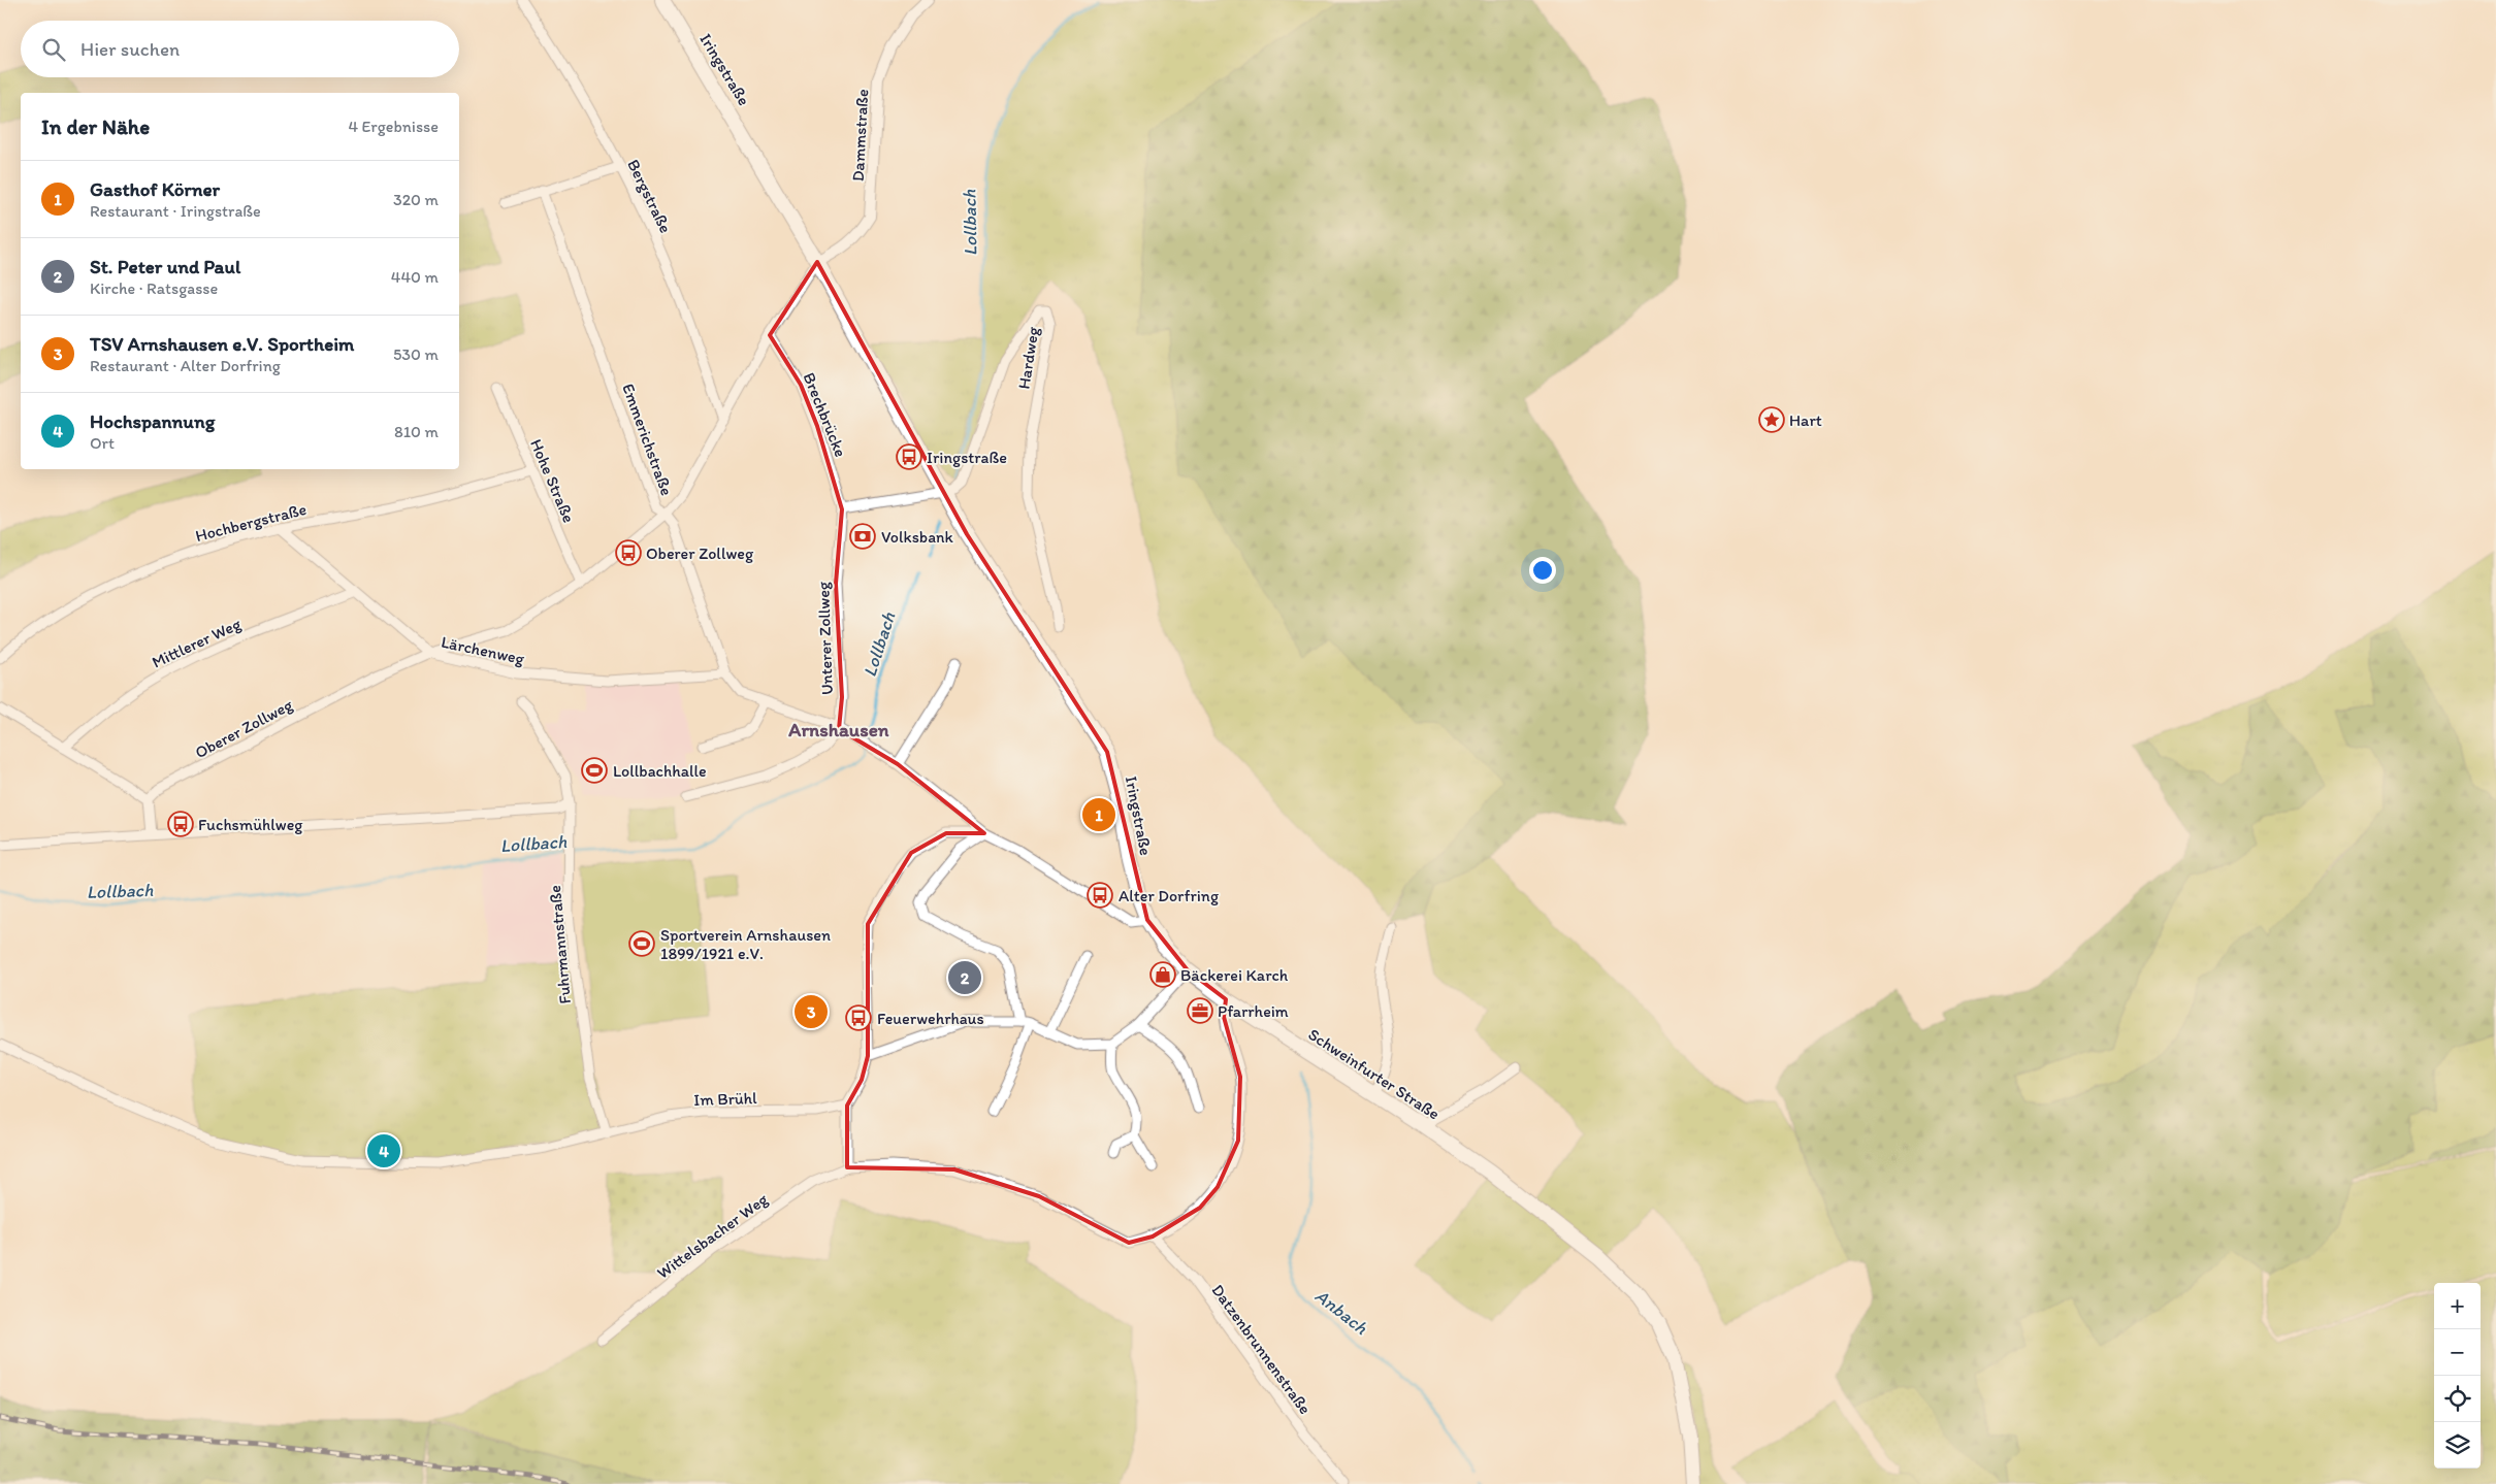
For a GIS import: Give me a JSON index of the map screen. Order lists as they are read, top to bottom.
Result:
{
  "streets": {
    "main road": ["Iringstraße", "Schweinfurter Straße"],
    "street": [
      "Dammstraße",
      "Bergstraße",
      "Hardweg",
      "Brechbrücke",
      "Emmerichstraße",
      "Hohe Straße",
      "Hochbergstraße",
      "Unterer Zollweg",
      "Mittlerer Weg",
      "Lärchenweg",
      "Oberer Zollweg",
      "Fuhrmannstraße",
      "Im Brühl",
      "Wittelsbacher Weg",
      "Datzenbrunnenstraße"
    ]
  },
  "crossings": [
    ["Iringstraße", "Dammstraße"],
    ["Iringstraße", "Hardweg"],
    ["Iringstraße", "Oberer Zollweg"],
    ["Iringstraße", "Schweinfurter Straße"],
    ["Dammstraße", "Oberer Zollweg"],
    ["Bergstraße", "Oberer Zollweg"],
    ["Brechbrücke", "Unterer Zollweg"],
    ["Brechbrücke", "Oberer Zollweg"],
    ["Emmerichstraße", "Unterer Zollweg"],
    ["Emmerichstraße", "Lärchenweg"],
    ["Emmerichstraße", "Oberer Zollweg"],
    ["Hohe Straße", "Hochbergstraße"],
    ["Hohe Straße", "Oberer Zollweg"],
    ["Hochbergstraße", "Lärchenweg"],
    ["Mittlerer Weg", "Lärchenweg"],
    ["Lärchenweg", "Oberer Zollweg"],
    ["Fuhrmannstraße", "Im Brühl"]
  ],
  "districts": ["Arnshausen"],
  "water": ["Lollbach", "Anbach"],
  "places": {
    "place": ["Hart"],
    "bus stop": [
      "Iringstraße",
      "Oberer Zollweg",
      "Fuchsmühlweg",
      "Alter Dorfring",
      "Feuerwehrhaus"
    ],
    "bank": ["Volksbank"],
    "sports": ["Lollbachhalle", "Sportverein Arnshausen 1899/1921 e.V."],
    "shop": ["Bäckerei Karch"],
    "office": ["Pfarrheim"]
  },
  "page": {
    "search": "Hier suchen",
    "heading": ["In der Nähe", "4 Ergebnisse"],
    "list": [
      {
        "mark": "1",
        "name": "Gasthof Körner",
        "note": "Restaurant · Iringstraße",
        "value": "320 m"
      },
      {
        "mark": "2",
        "name": "St. Peter und Paul",
        "note": "Kirche · Ratsgasse",
        "value": "440 m"
      },
      {
        "mark": "3",
        "name": "TSV Arnshausen e.V. Sportheim",
        "note": "Restaurant · Alter Dorfring",
        "value": "530 m"
      },
      {
        "mark": "4",
        "name": "Hochspannung",
        "note": "Ort",
        "value": "810 m"
      }
    ],
    "pins": [
      "1",
      "2",
      "3",
      "4"
    ],
    "map_buttons": ["+", "−"]
  }
}
